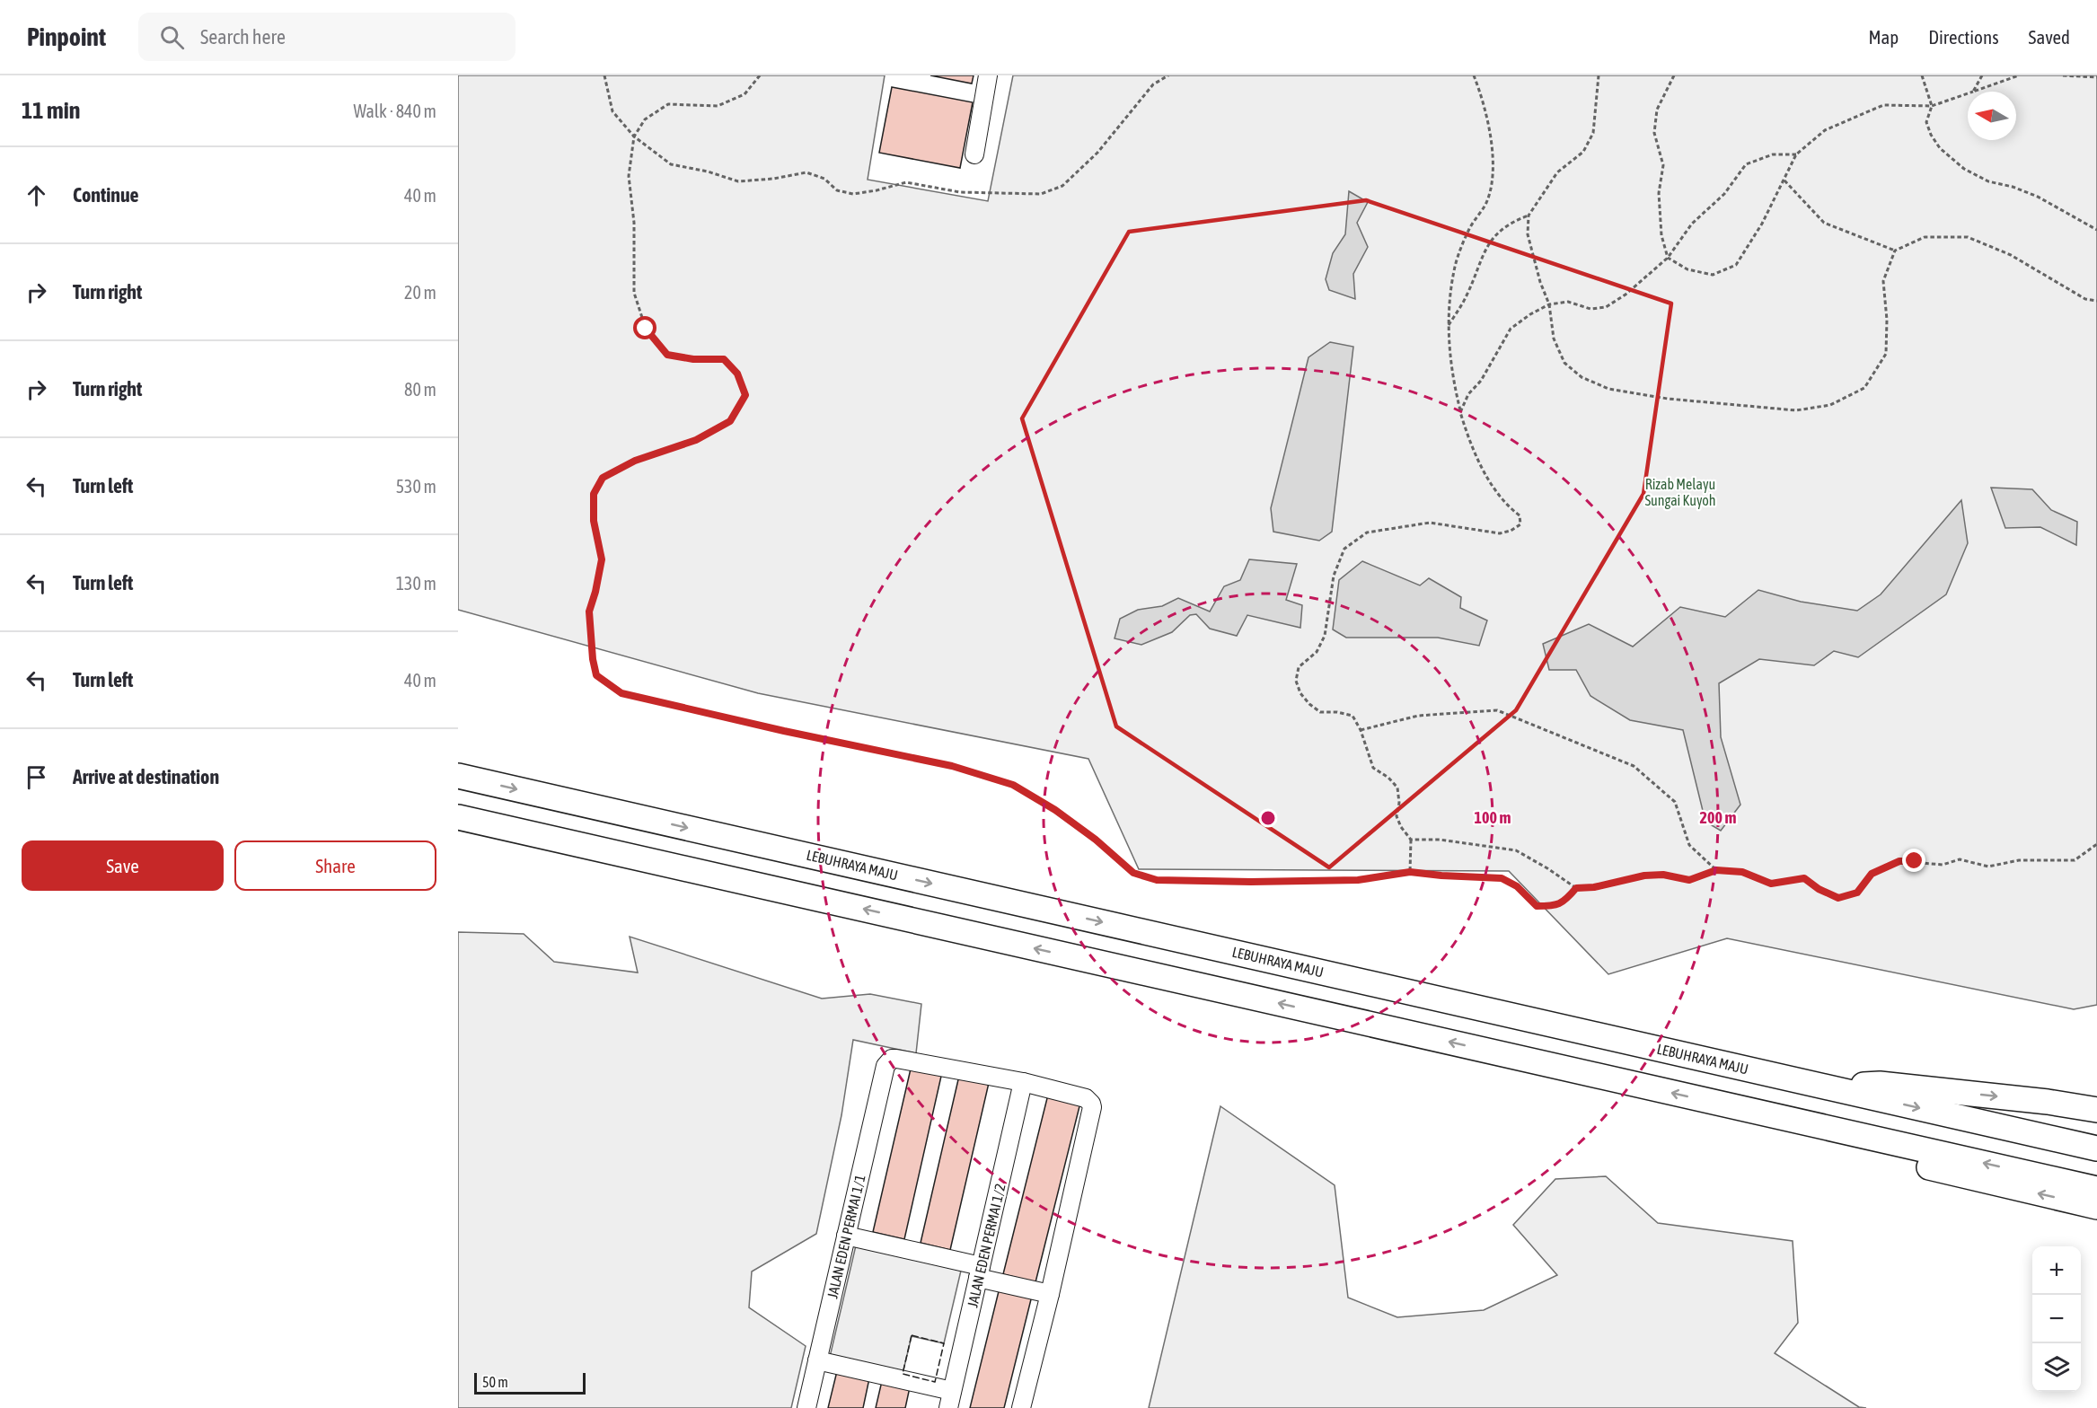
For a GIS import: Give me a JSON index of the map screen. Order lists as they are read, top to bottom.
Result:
{
  "streets": {
    "highway": ["LEBUHRAYA MAJU"],
    "street": ["JALAN EDEN PERMAI 1/1", "JALAN EDEN PERMAI 1/2"]
  },
  "crossings": [
    ["JALAN EDEN PERMAI 1/1", "JALAN EDEN PERMAI 1/2"]
  ],
  "parks": ["Rizab Melayu Sungai Kuyoh"],
  "scale_bar": "50 m",
  "north": "left",
  "page": {
    "header": "Pinpoint",
    "search": "Search here",
    "nav": ["Map", "Directions", "Saved"],
    "heading": ["11 min", "Walk · 840 m"],
    "list": [
      ["Continue", "40 m"],
      ["Turn right", "20 m"],
      ["Turn right", "80 m"],
      ["Turn left", "530 m"],
      ["Turn left", "130 m"],
      ["Turn left", "40 m"],
      "Arrive at destination"
    ],
    "buttons": ["Save", "Share"],
    "map_buttons": ["+", "−"],
    "scale": "50 m"
  },
  "rings": ["100 m", "200 m"]
}
